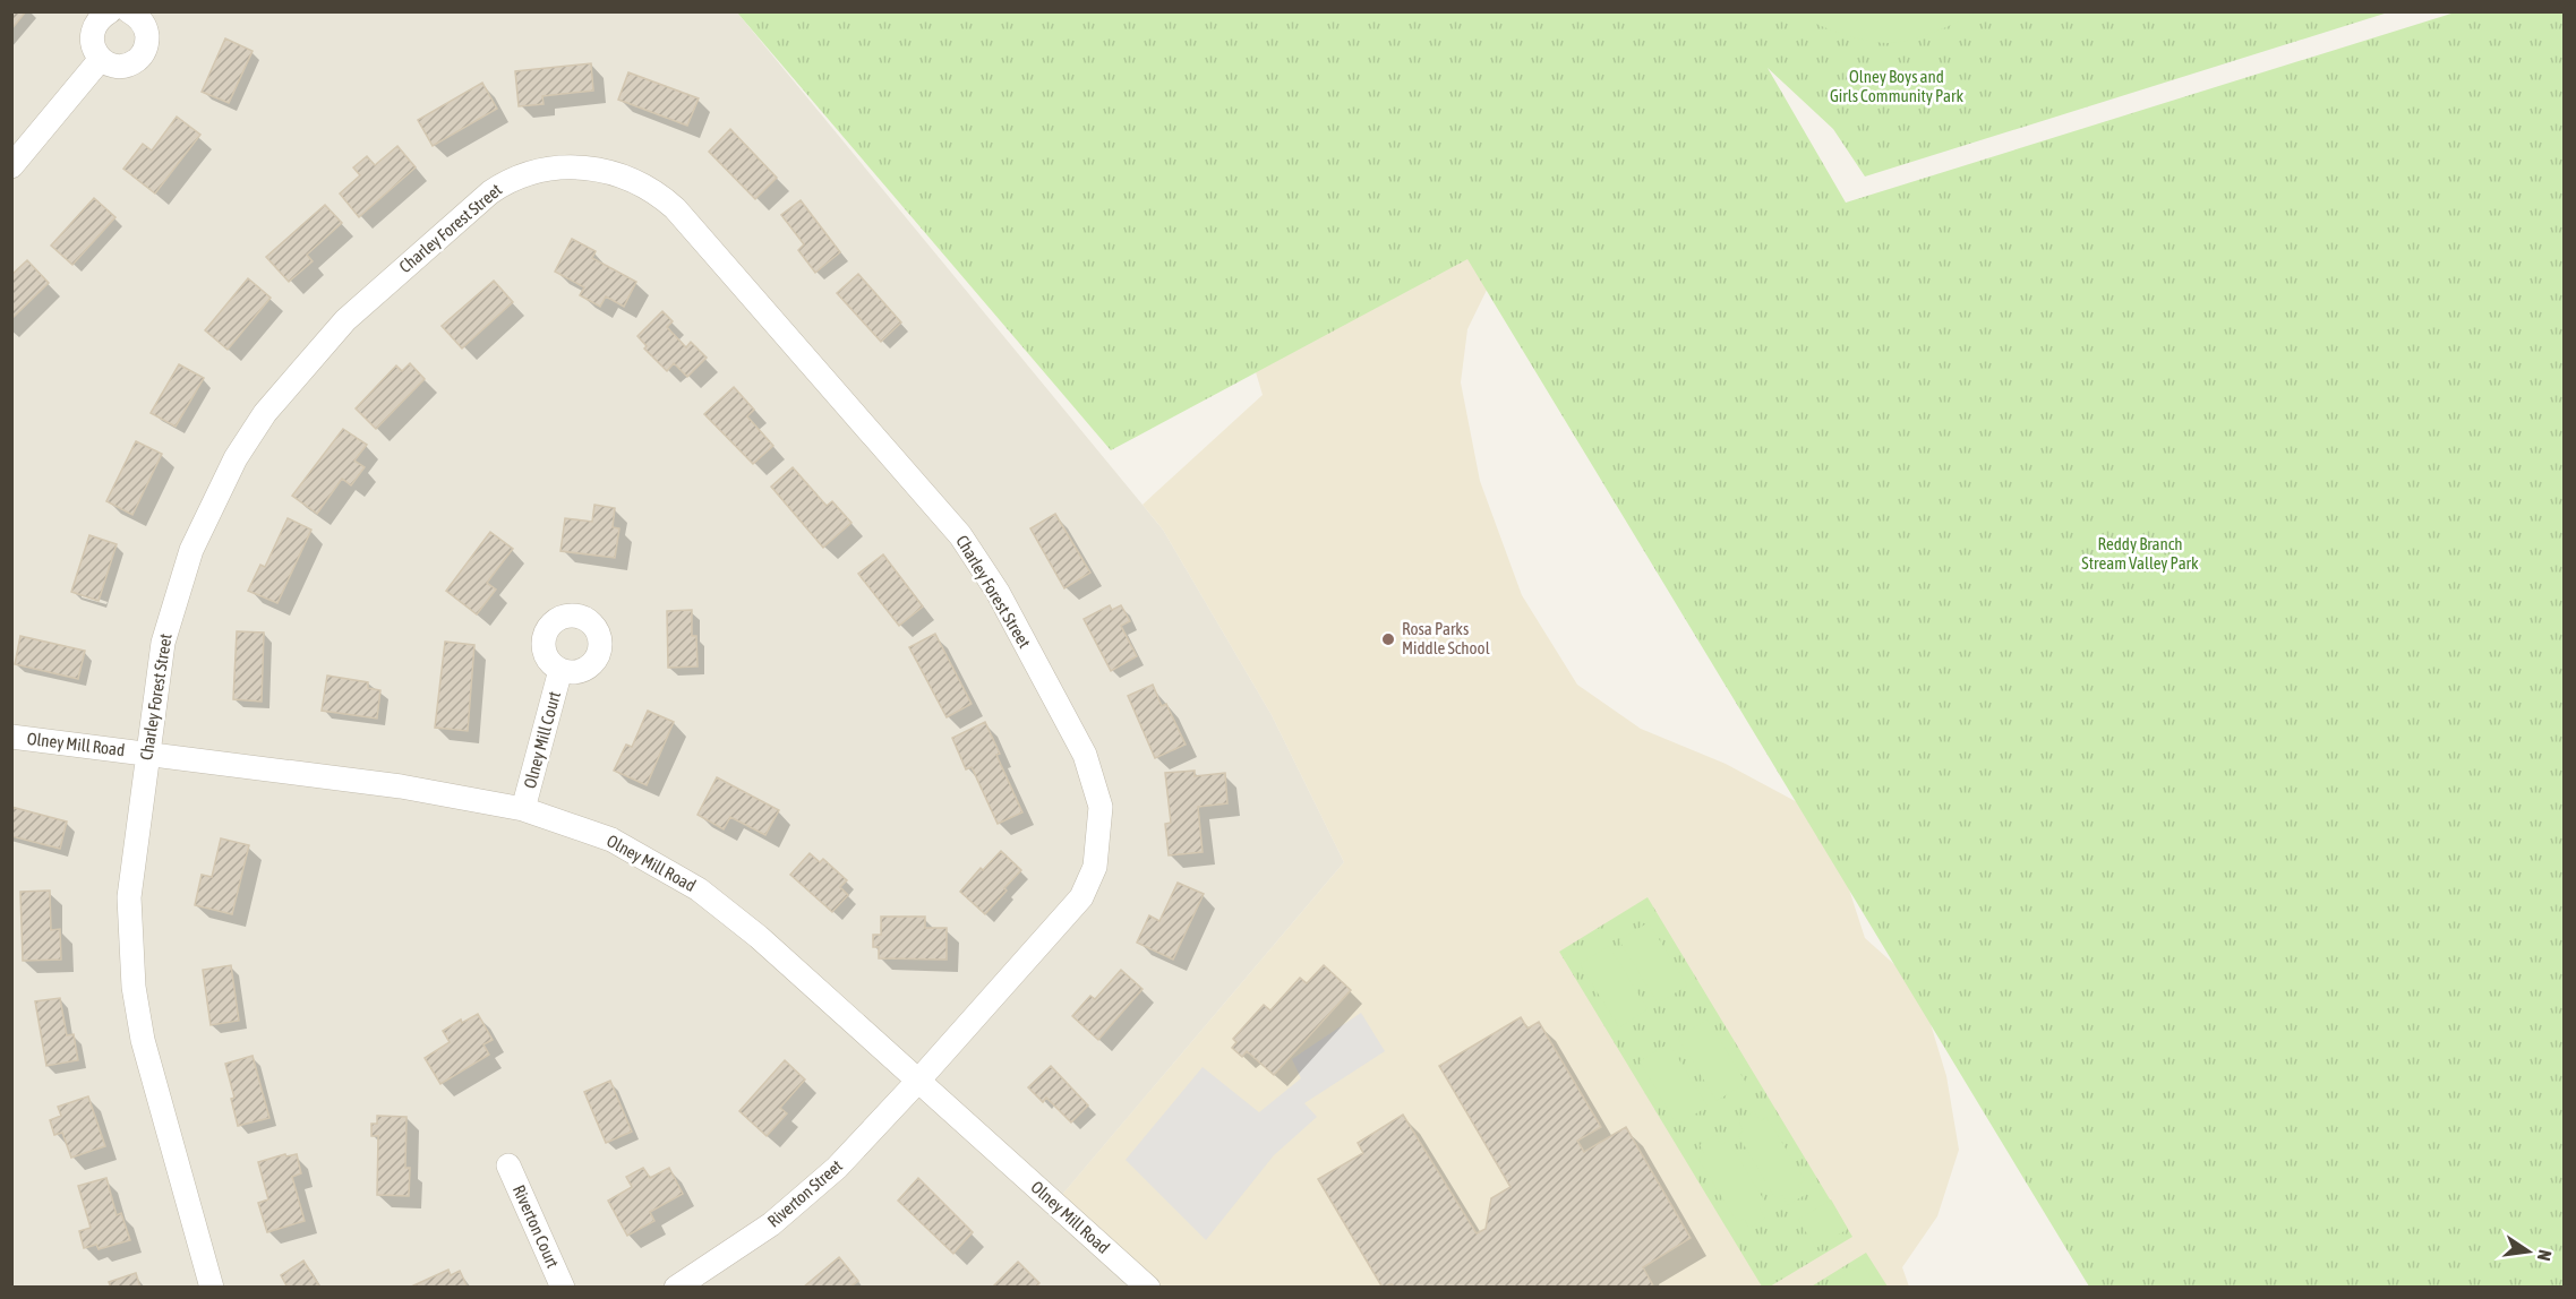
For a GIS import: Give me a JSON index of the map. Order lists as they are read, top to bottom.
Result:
{
  "streets": {
    "street": [
      "Charley Forest Street",
      "Olney Mill Court",
      "Olney Mill Road",
      "Riverton Street",
      "Riverton Court"
    ]
  },
  "crossings": [
    ["Charley Forest Street", "Olney Mill Road"],
    ["Charley Forest Street", "Riverton Street"],
    ["Olney Mill Court", "Olney Mill Road"],
    ["Olney Mill Road", "Riverton Street"]
  ],
  "parks": ["Olney Boys and Girls Community Park", "Reddy Branch Stream Valley Park"],
  "places": ["Rosa Parks Middle School"],
  "north": "right"
}
